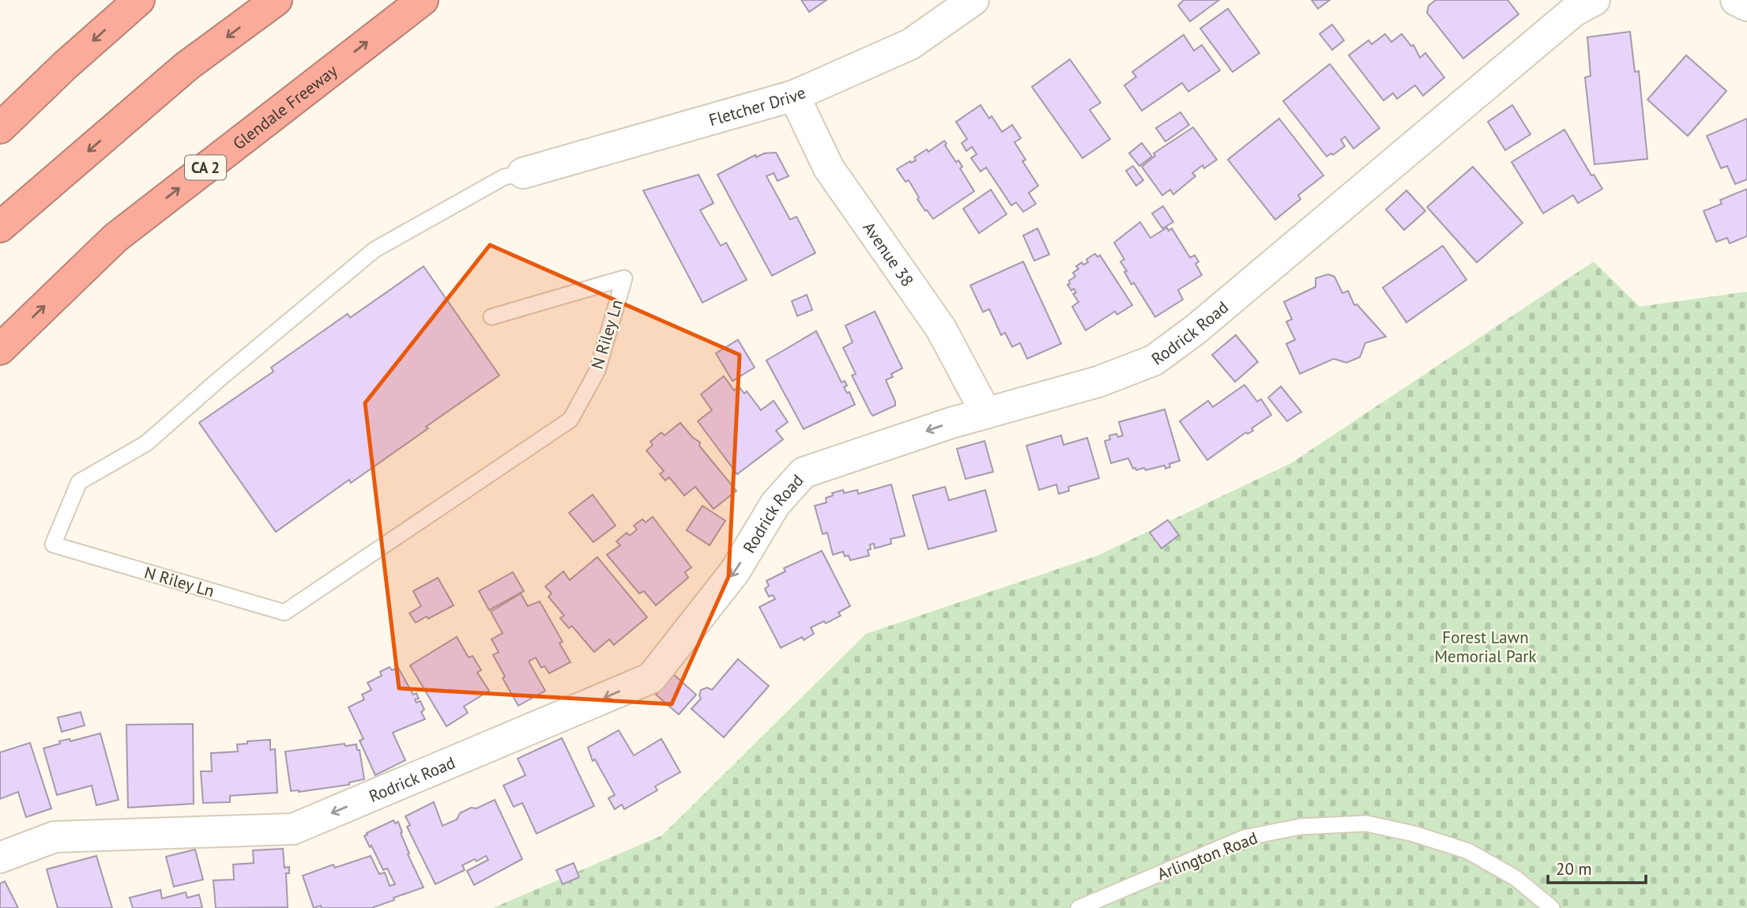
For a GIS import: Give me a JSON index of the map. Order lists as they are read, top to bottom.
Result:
{
  "streets": {
    "highway": ["Glendale Freeway", "CA 2"],
    "street": ["Fletcher Drive", "Avenue 38", "Rodrick Road"],
    "lane": ["N Riley Ln", "Arlington Road"]
  },
  "crossings": [
    ["Fletcher Drive", "Avenue 38"],
    ["Fletcher Drive", "N Riley Ln"],
    ["Avenue 38", "Rodrick Road"]
  ],
  "one_way": ["Rodrick Road"],
  "parks": ["Forest Lawn Memorial Park"],
  "scale_bar": "20 m"
}
